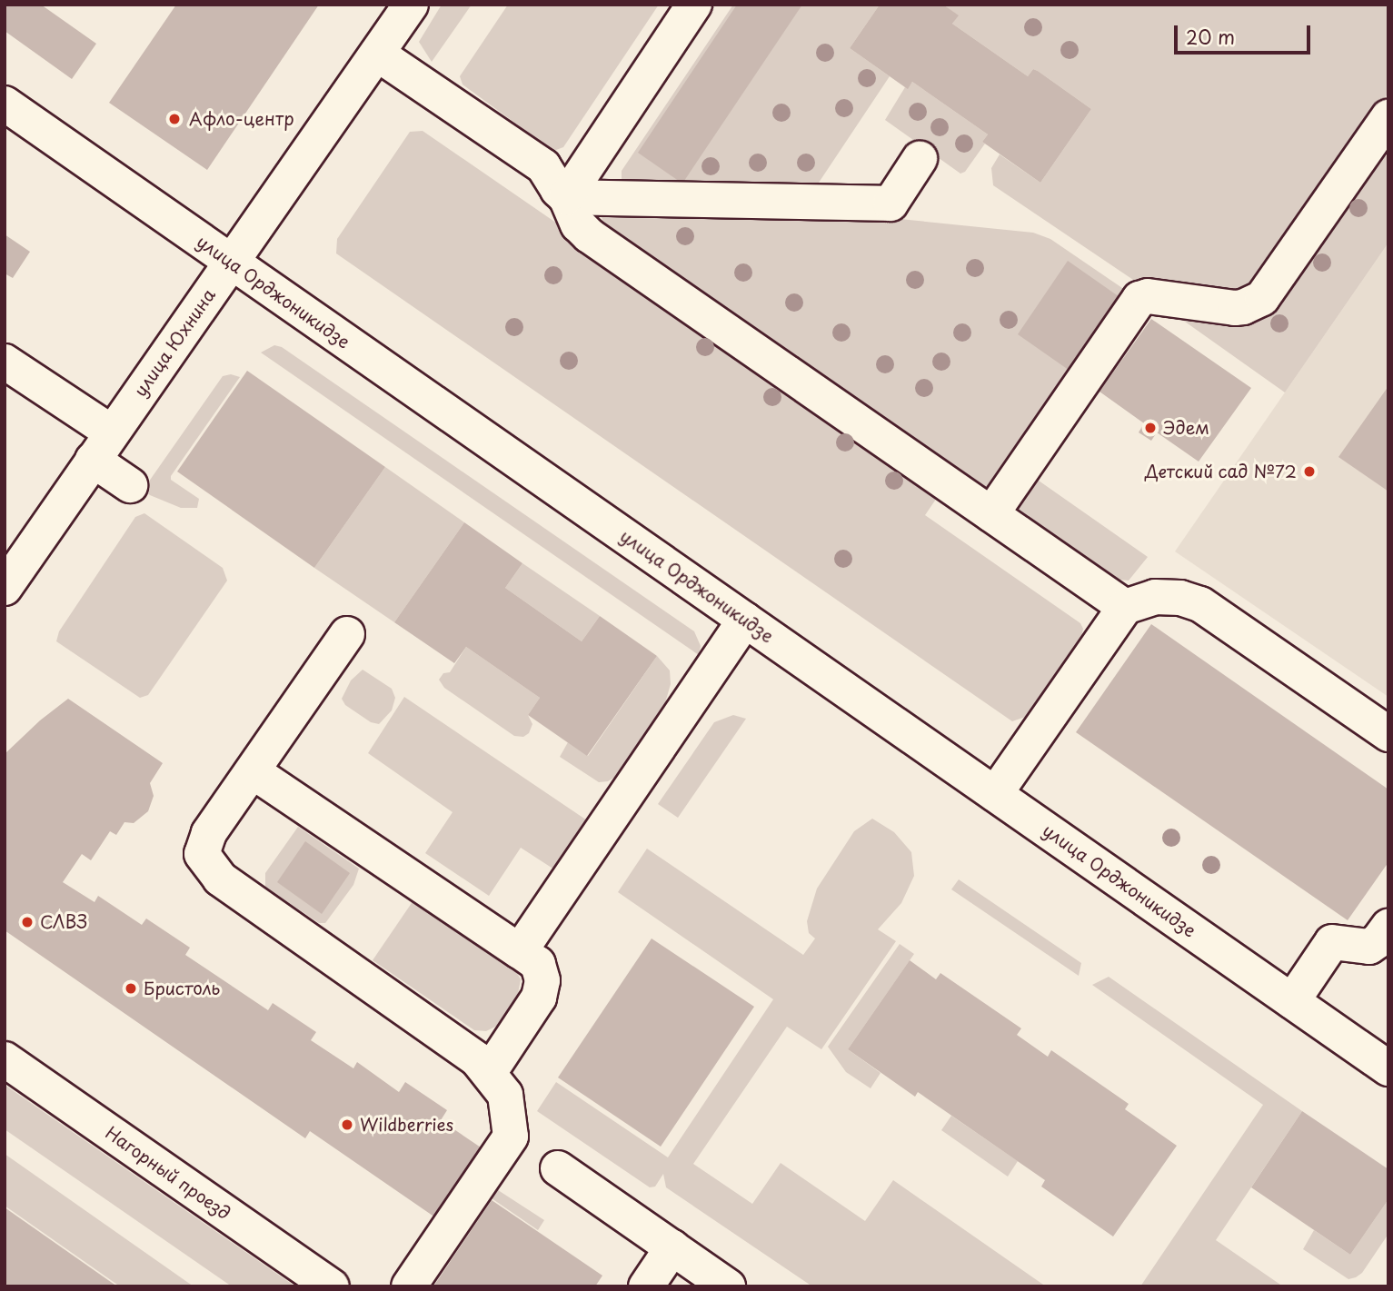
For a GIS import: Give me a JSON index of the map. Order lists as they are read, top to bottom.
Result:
{
  "streets": {
    "main road": ["улица Орджоникидзе", "улица Юхнина", "Нагорный проезд"]
  },
  "crossings": [
    ["улица Орджоникидзе", "улица Юхнина"]
  ],
  "places": [
    "Афло-центр",
    "Эдем",
    "Детский сад №72",
    "СЛВЗ",
    "Бристоль",
    "Wildberries"
  ],
  "scale_bar": "20 m"
}
